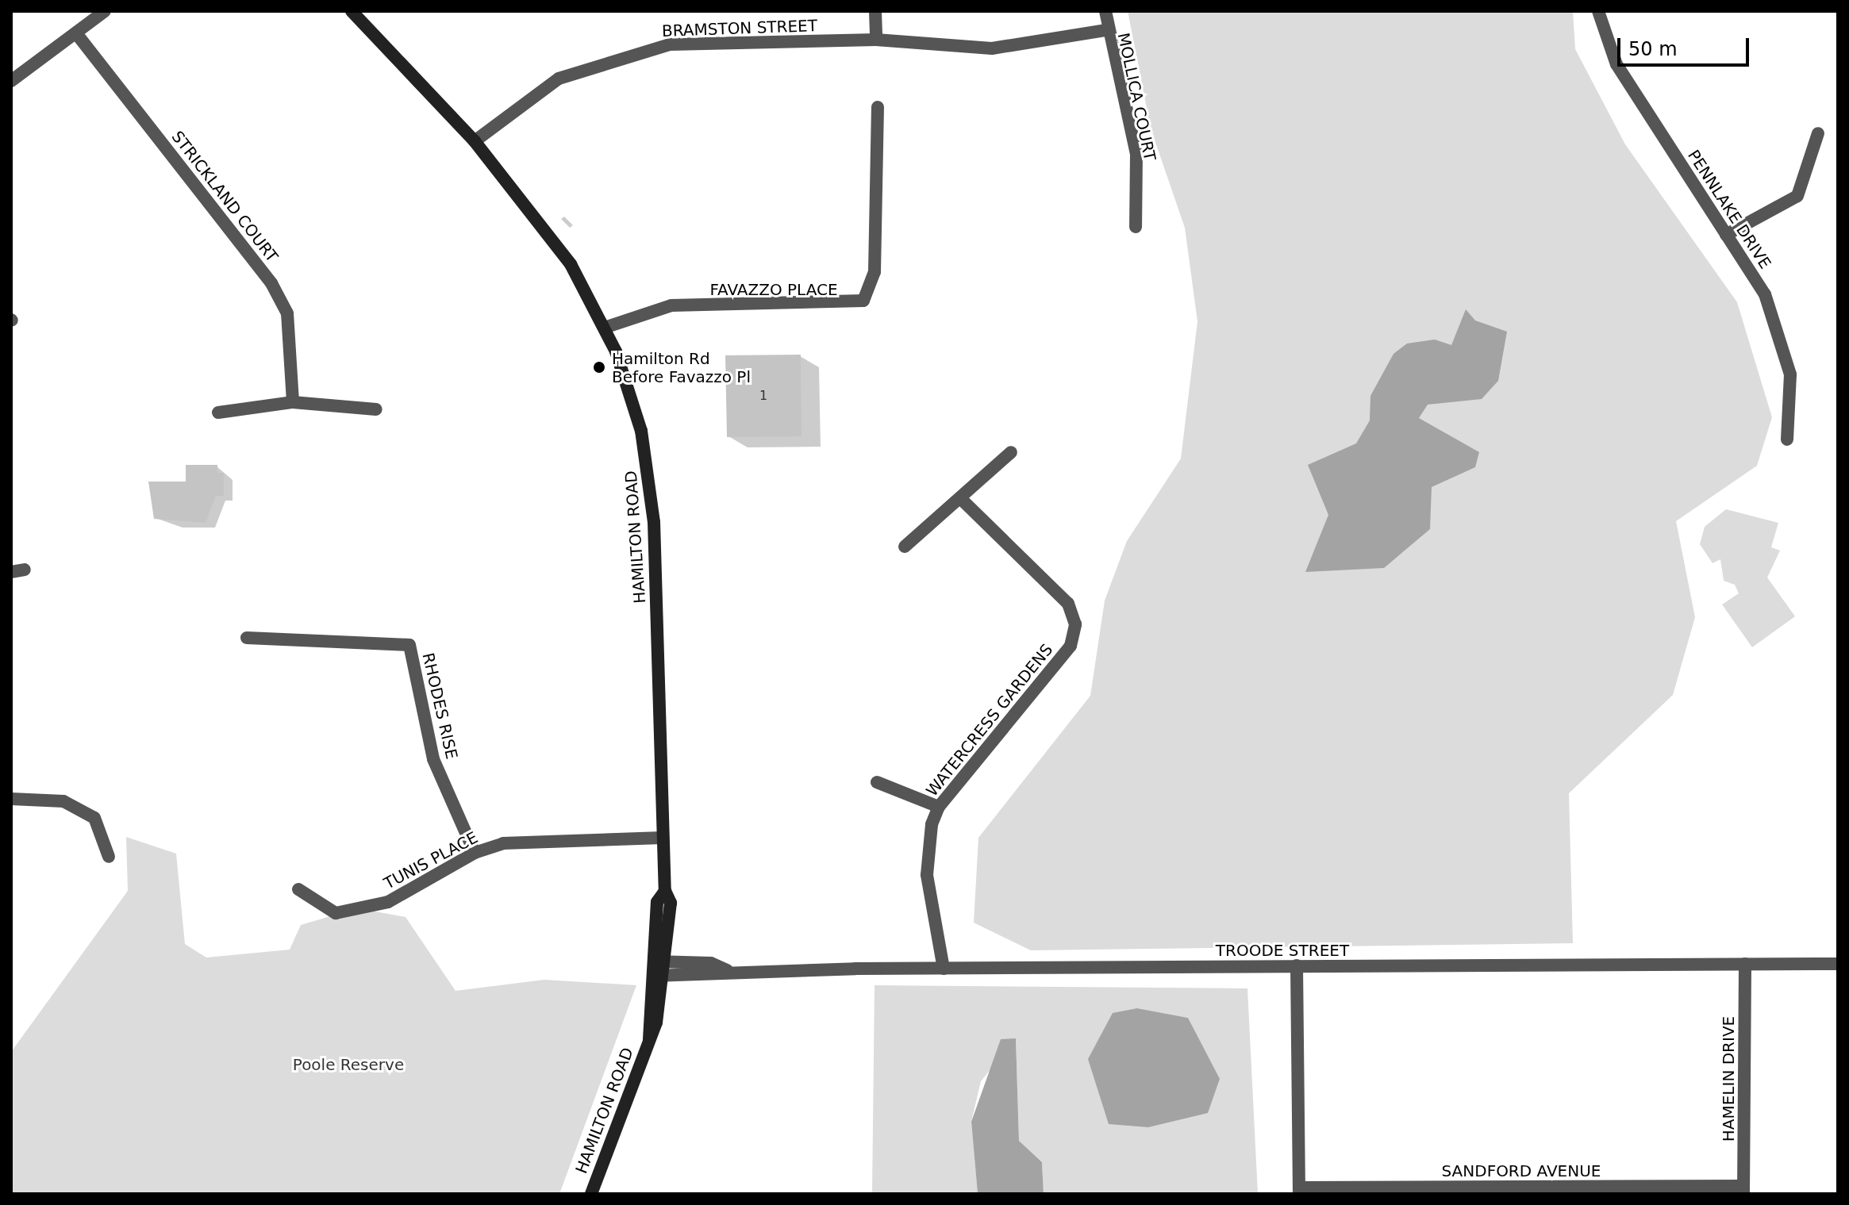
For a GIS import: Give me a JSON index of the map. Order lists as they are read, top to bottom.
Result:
{
  "streets": {
    "main road": ["HAMILTON ROAD"],
    "street": [
      "BRAMSTON STREET",
      "MOLLICA COURT",
      "STRICKLAND COURT",
      "PENNLAKE DRIVE",
      "FAVAZZO PLACE",
      "RHODES RISE",
      "WATERCRESS GARDENS",
      "TUNIS PLACE",
      "TROODE STREET",
      "HAMELIN DRIVE",
      "SANDFORD AVENUE"
    ]
  },
  "crossings": [
    ["BRAMSTON STREET", "MOLLICA COURT"],
    ["BRAMSTON STREET", "HAMILTON ROAD"],
    ["FAVAZZO PLACE", "HAMILTON ROAD"],
    ["HAMILTON ROAD", "TUNIS PLACE"],
    ["HAMILTON ROAD", "TROODE STREET"],
    ["RHODES RISE", "TUNIS PLACE"],
    ["WATERCRESS GARDENS", "TROODE STREET"],
    ["TROODE STREET", "HAMELIN DRIVE"],
    ["HAMELIN DRIVE", "SANDFORD AVENUE"]
  ],
  "parks": ["Poole Reserve"],
  "places": ["Hamilton Rd Before Favazzo Pl"],
  "house_numbers": ["1"],
  "scale_bar": "50 m"
}
